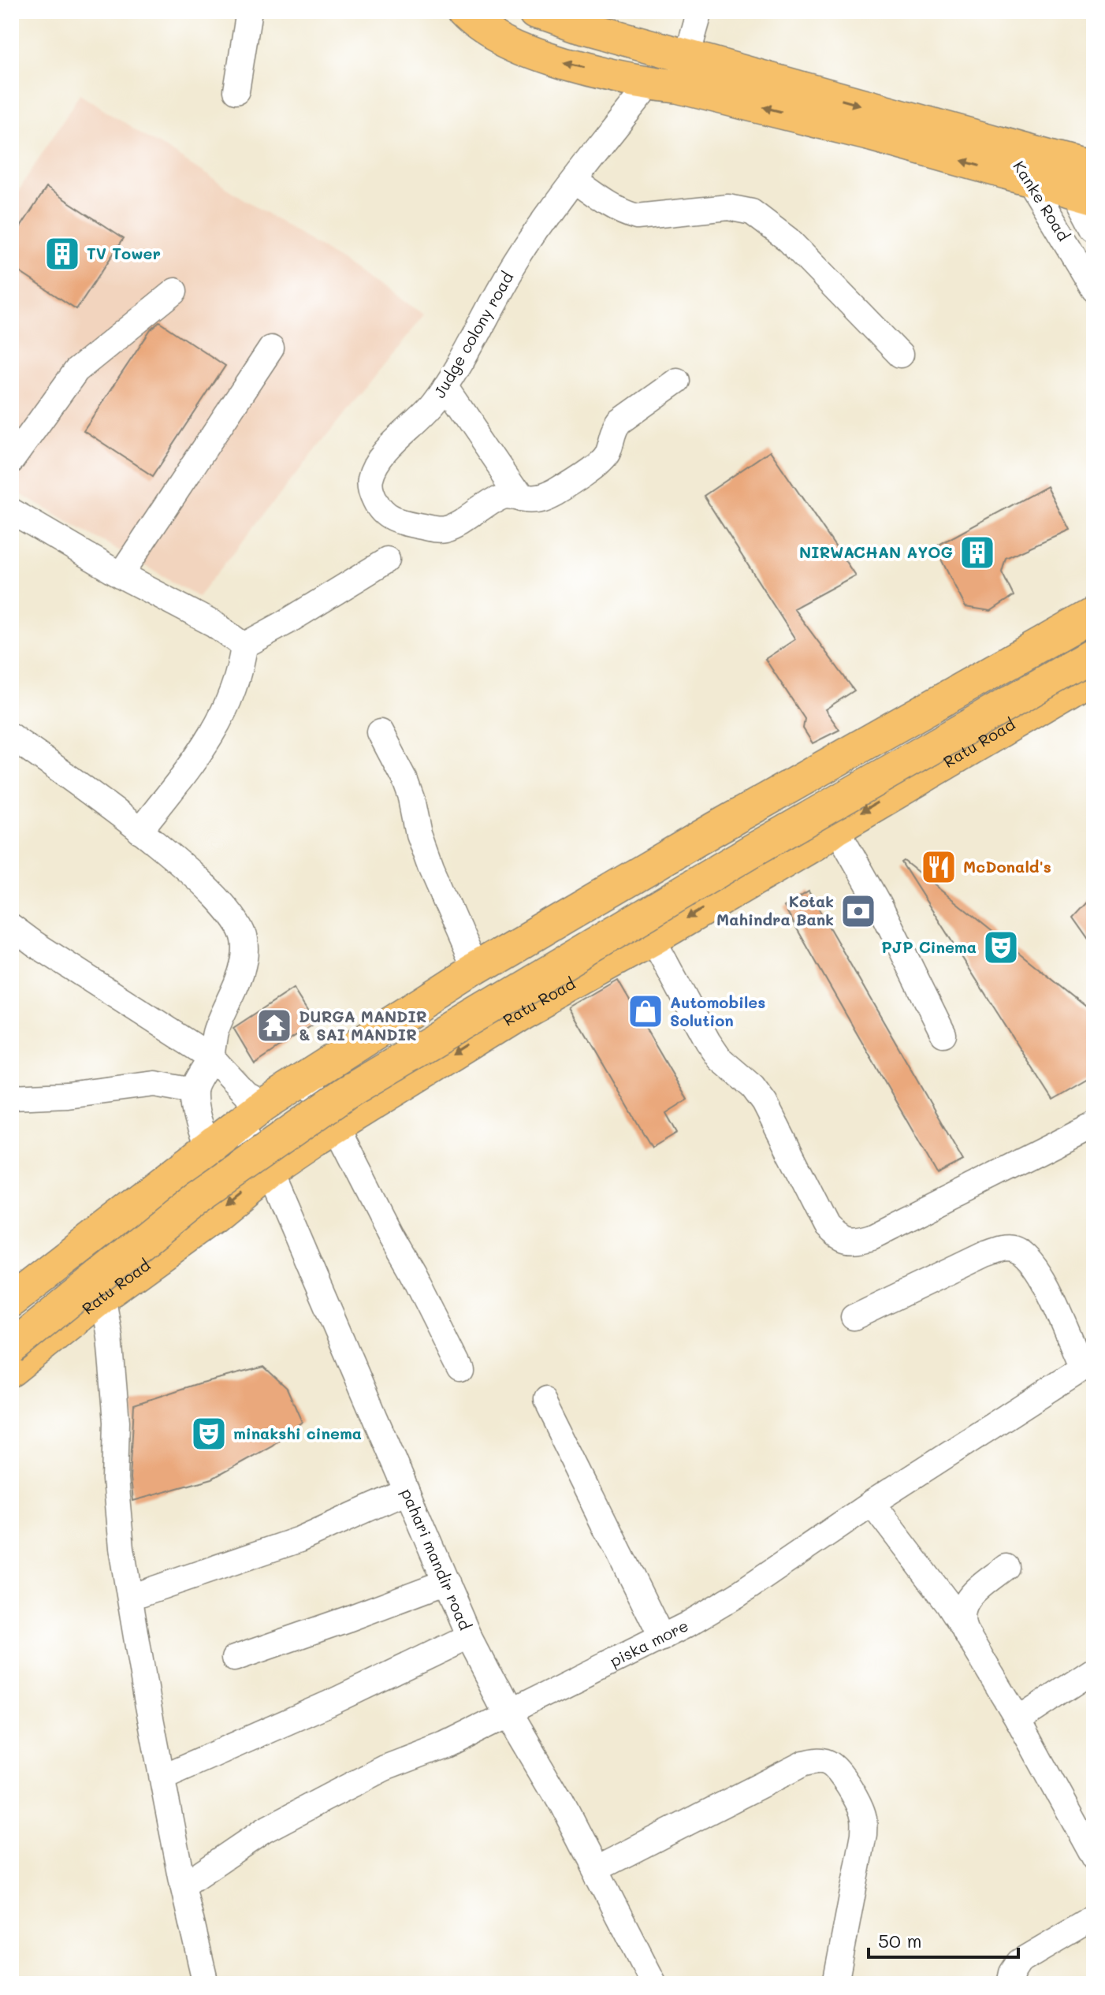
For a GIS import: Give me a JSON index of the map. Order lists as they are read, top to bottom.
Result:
{
  "streets": {
    "main road": ["Ratu Road"],
    "street": [
      "Kanke Road",
      "Judge colony road",
      "pahari mandir road",
      "piska more"
    ]
  },
  "crossings": [
    ["Ratu Road", "pahari mandir road"],
    ["pahari mandir road", "piska more"]
  ],
  "places": {
    "building": ["TV Tower", "NIRWACHAN AYOG"],
    "restaurant": ["McDonald's"],
    "bank": ["Kotak Mahindra Bank"],
    "theatre": ["PJP Cinema", "minakshi cinema"],
    "shop": ["Automobiles Solution"],
    "temple": ["DURGA MANDIR & SAI MANDIR"]
  },
  "scale_bar": "50 m"
}
